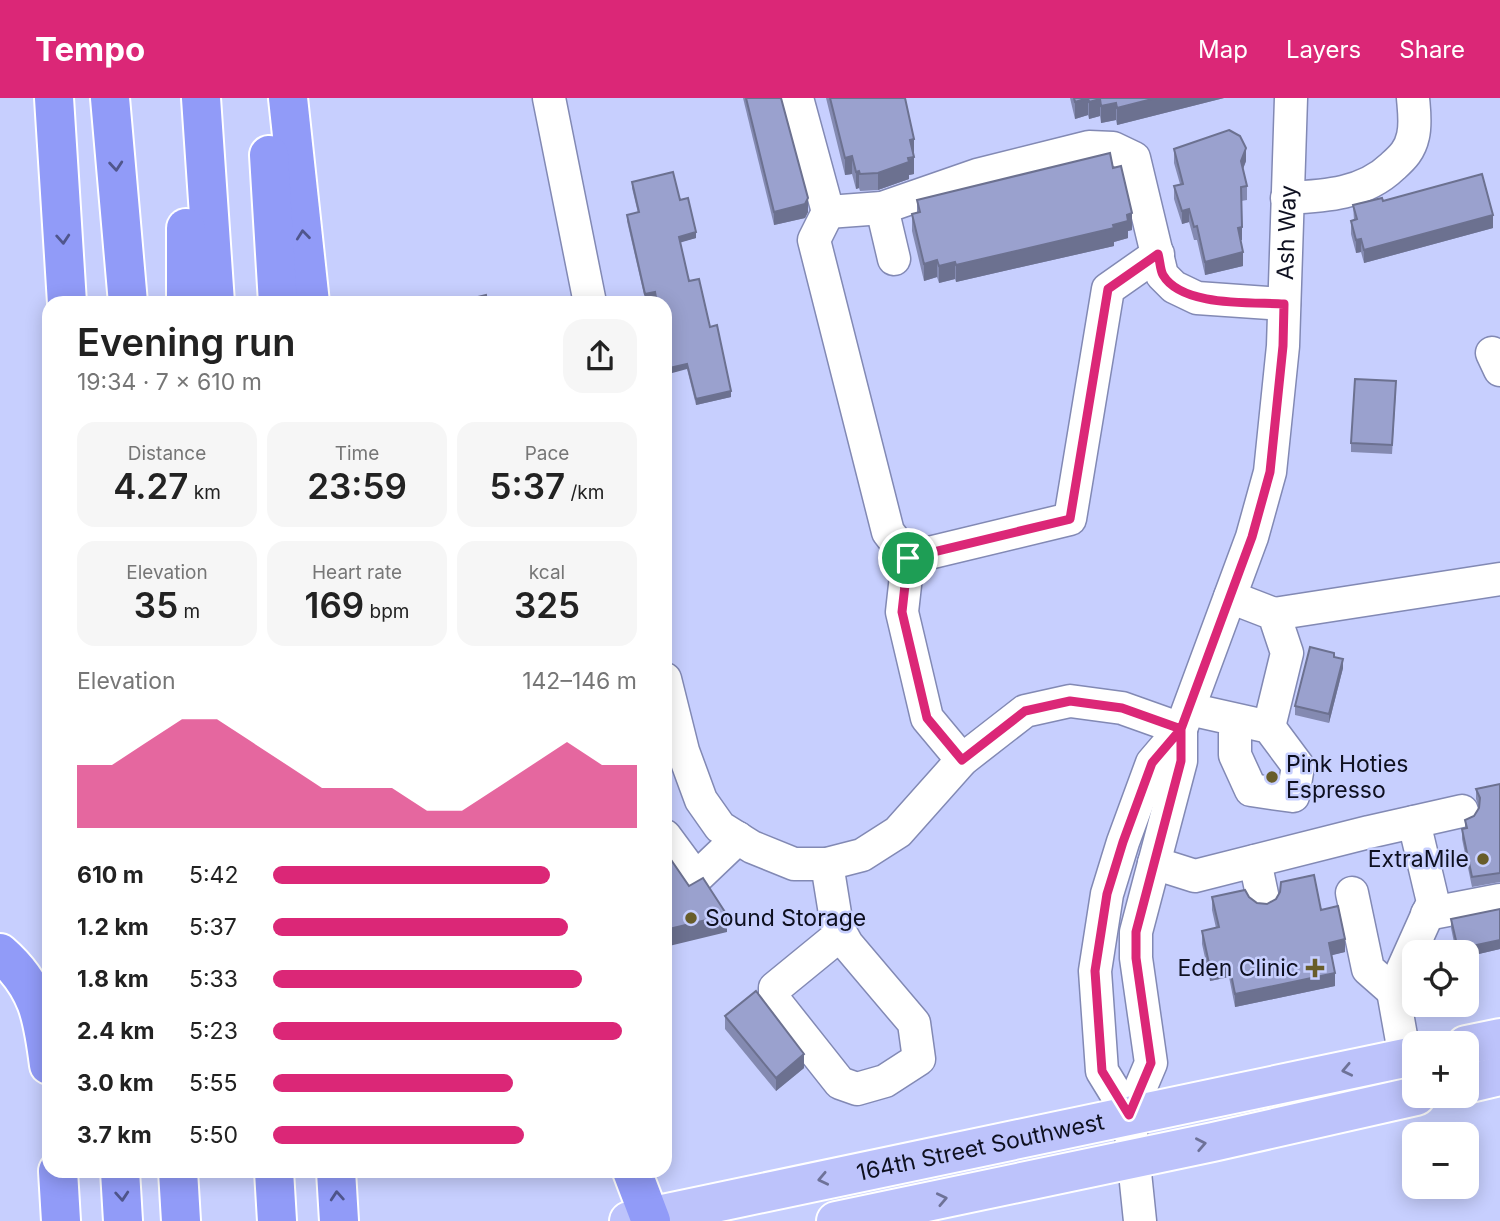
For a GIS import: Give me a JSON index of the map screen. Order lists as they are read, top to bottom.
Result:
{
  "streets": {
    "main road": ["164th Street Southwest"],
    "street": ["Ash Way"]
  },
  "crossings": [
    ["Ash Way", "164th Street Southwest"]
  ],
  "places": {
    "other": ["Pink Hoties Espresso", "ExtraMile", "Sound Storage"],
    "health": ["Eden Clinic"]
  },
  "page": {
    "header": "Tempo",
    "nav": ["Map", "Layers", "Share"],
    "heading": ["Evening run", "19:34 · 7 × 610 m"],
    "stats": [
      ["Distance", "4.27 km"],
      ["Time", "23:59"],
      ["Pace", "5:37 /km"],
      ["Elevation", "35 m"],
      ["Heart rate", "169 bpm"],
      ["kcal", "325"]
    ],
    "chart": ["Elevation", "142–146 m"],
    "list": [
      {
        "name": "610 m",
        "note": "5:42"
      },
      {
        "name": "1.2 km",
        "note": "5:37"
      },
      {
        "name": "1.8 km",
        "note": "5:33"
      },
      {
        "name": "2.4 km",
        "note": "5:23"
      },
      {
        "name": "3.0 km",
        "note": "5:55"
      },
      {
        "name": "3.7 km",
        "note": "5:50"
      }
    ],
    "map_buttons": ["+", "−"]
  }
}
